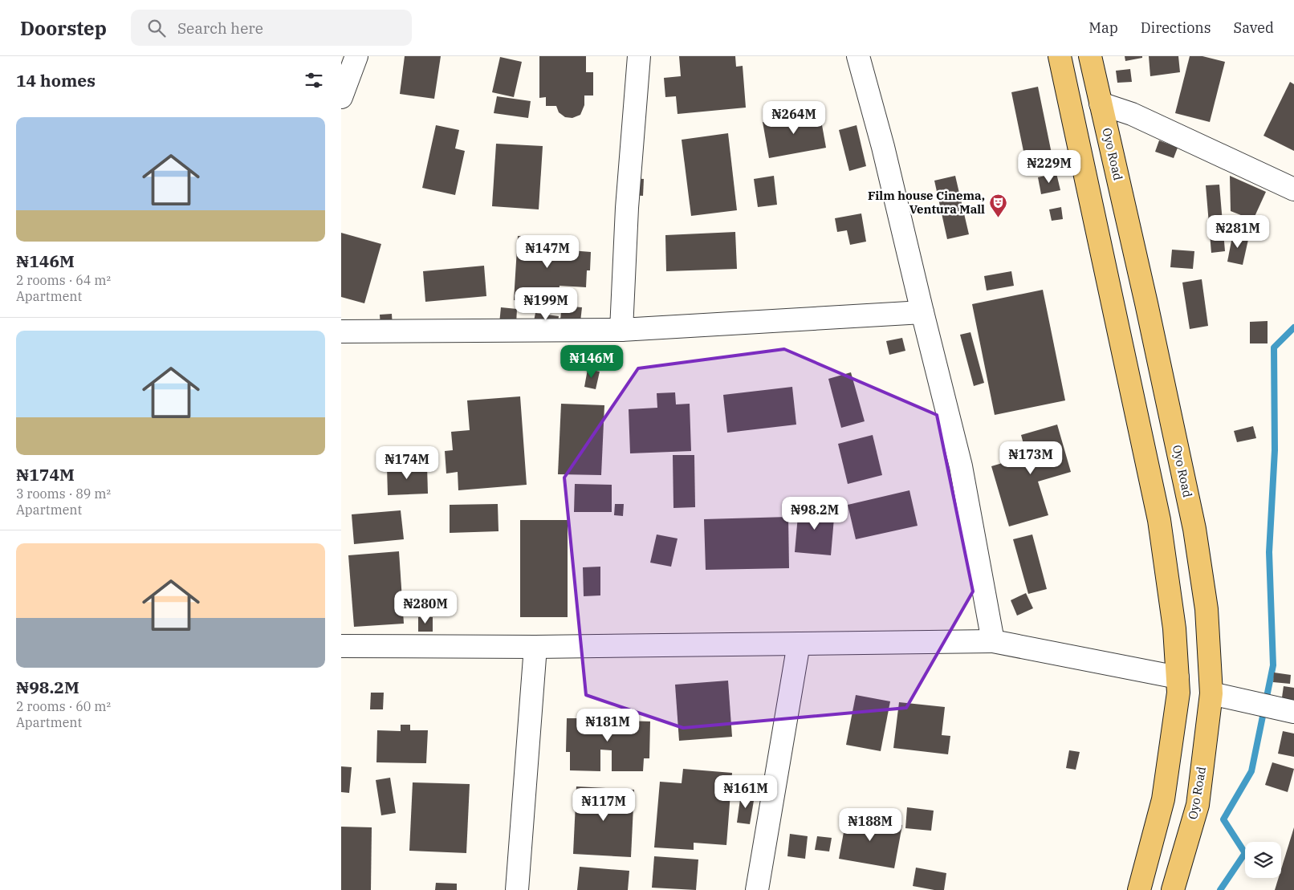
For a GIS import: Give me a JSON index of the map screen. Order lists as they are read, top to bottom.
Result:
{
  "streets": {
    "main road": ["Oyo Road"]
  },
  "places": {
    "theatre": ["Film house Cinema, Ventura Mall"]
  },
  "page": {
    "header": "Doorstep",
    "search": "Search here",
    "nav": ["Map", "Directions", "Saved"],
    "heading": "14 homes",
    "price": [
      "₦264M",
      "₦229M",
      "₦281M",
      "₦147M",
      "₦199M",
      "₦146M",
      "₦173M",
      "₦174M",
      "₦98.2M",
      "₦280M",
      "₦181M",
      "₦161M",
      "₦117M",
      "₦188M"
    ],
    "list": [
      {
        "name": "₦146M",
        "note": "2 rooms · 64 m² · Apartment"
      },
      {
        "name": "₦174M",
        "note": "3 rooms · 89 m² · Apartment"
      },
      {
        "name": "₦98.2M",
        "note": "2 rooms · 60 m² · Apartment"
      }
    ]
  }
}
